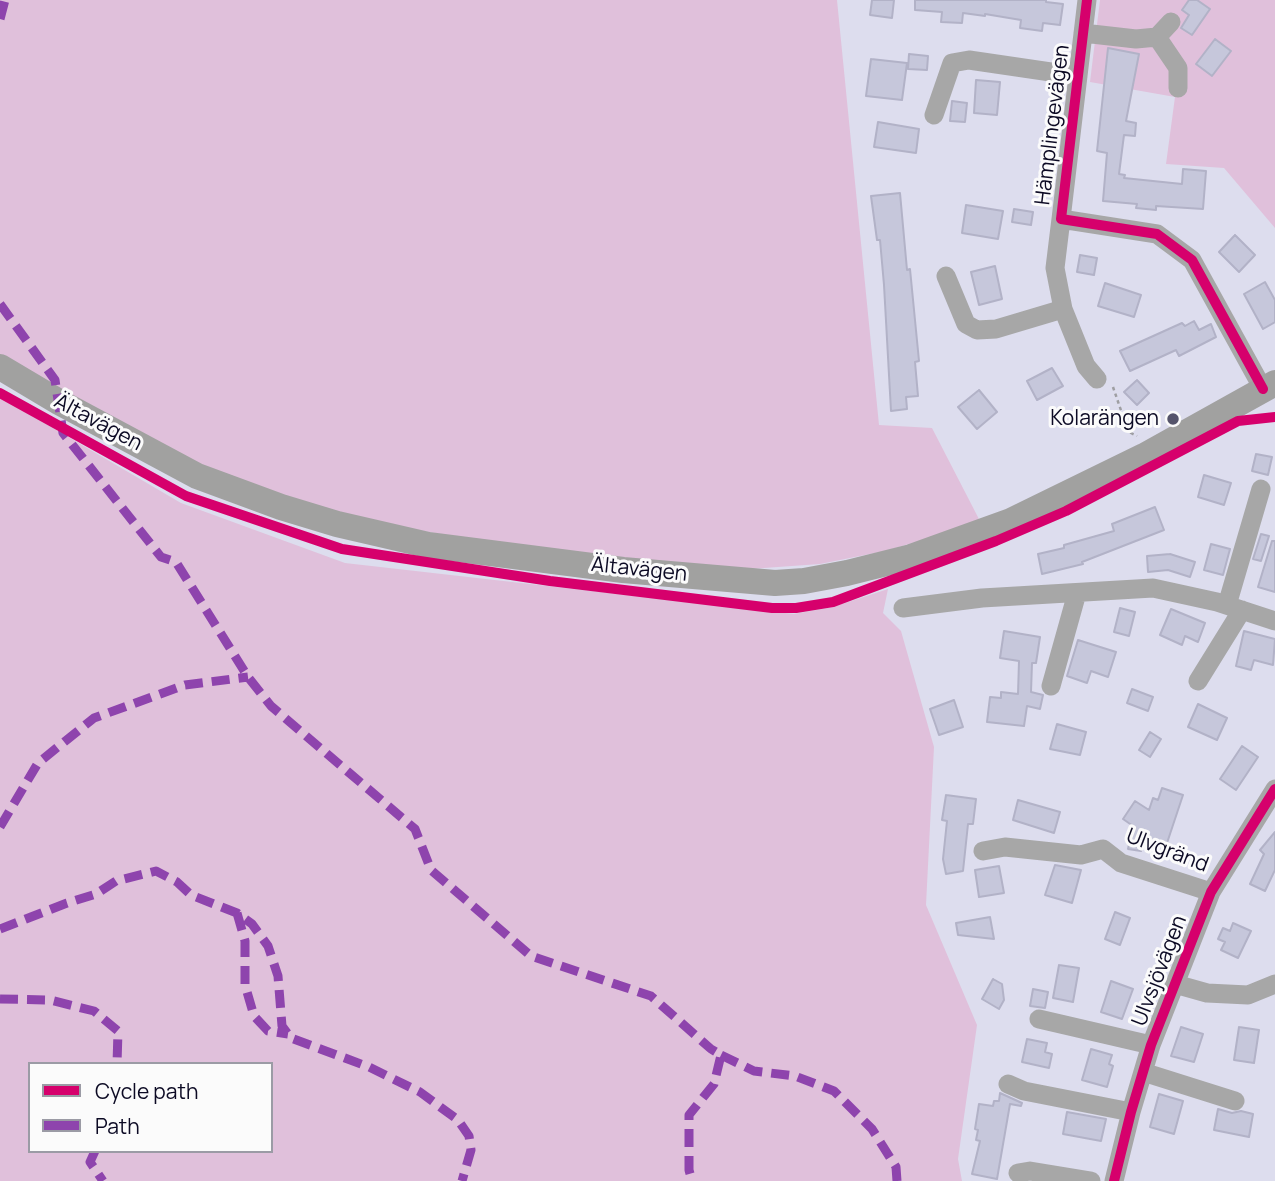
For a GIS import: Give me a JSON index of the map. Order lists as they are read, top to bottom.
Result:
{
  "streets": {
    "main road": ["Ältavägen"],
    "street": ["Hämplingevägen", "Ulvgränd", "Ulvsjövägen"]
  },
  "crossings": [
    ["Hämplingevägen", "Ältavägen"],
    ["Ulvgränd", "Ulvsjövägen"]
  ],
  "places": ["Kolarängen"],
  "legend": ["Cycle path", "Path"]
}
